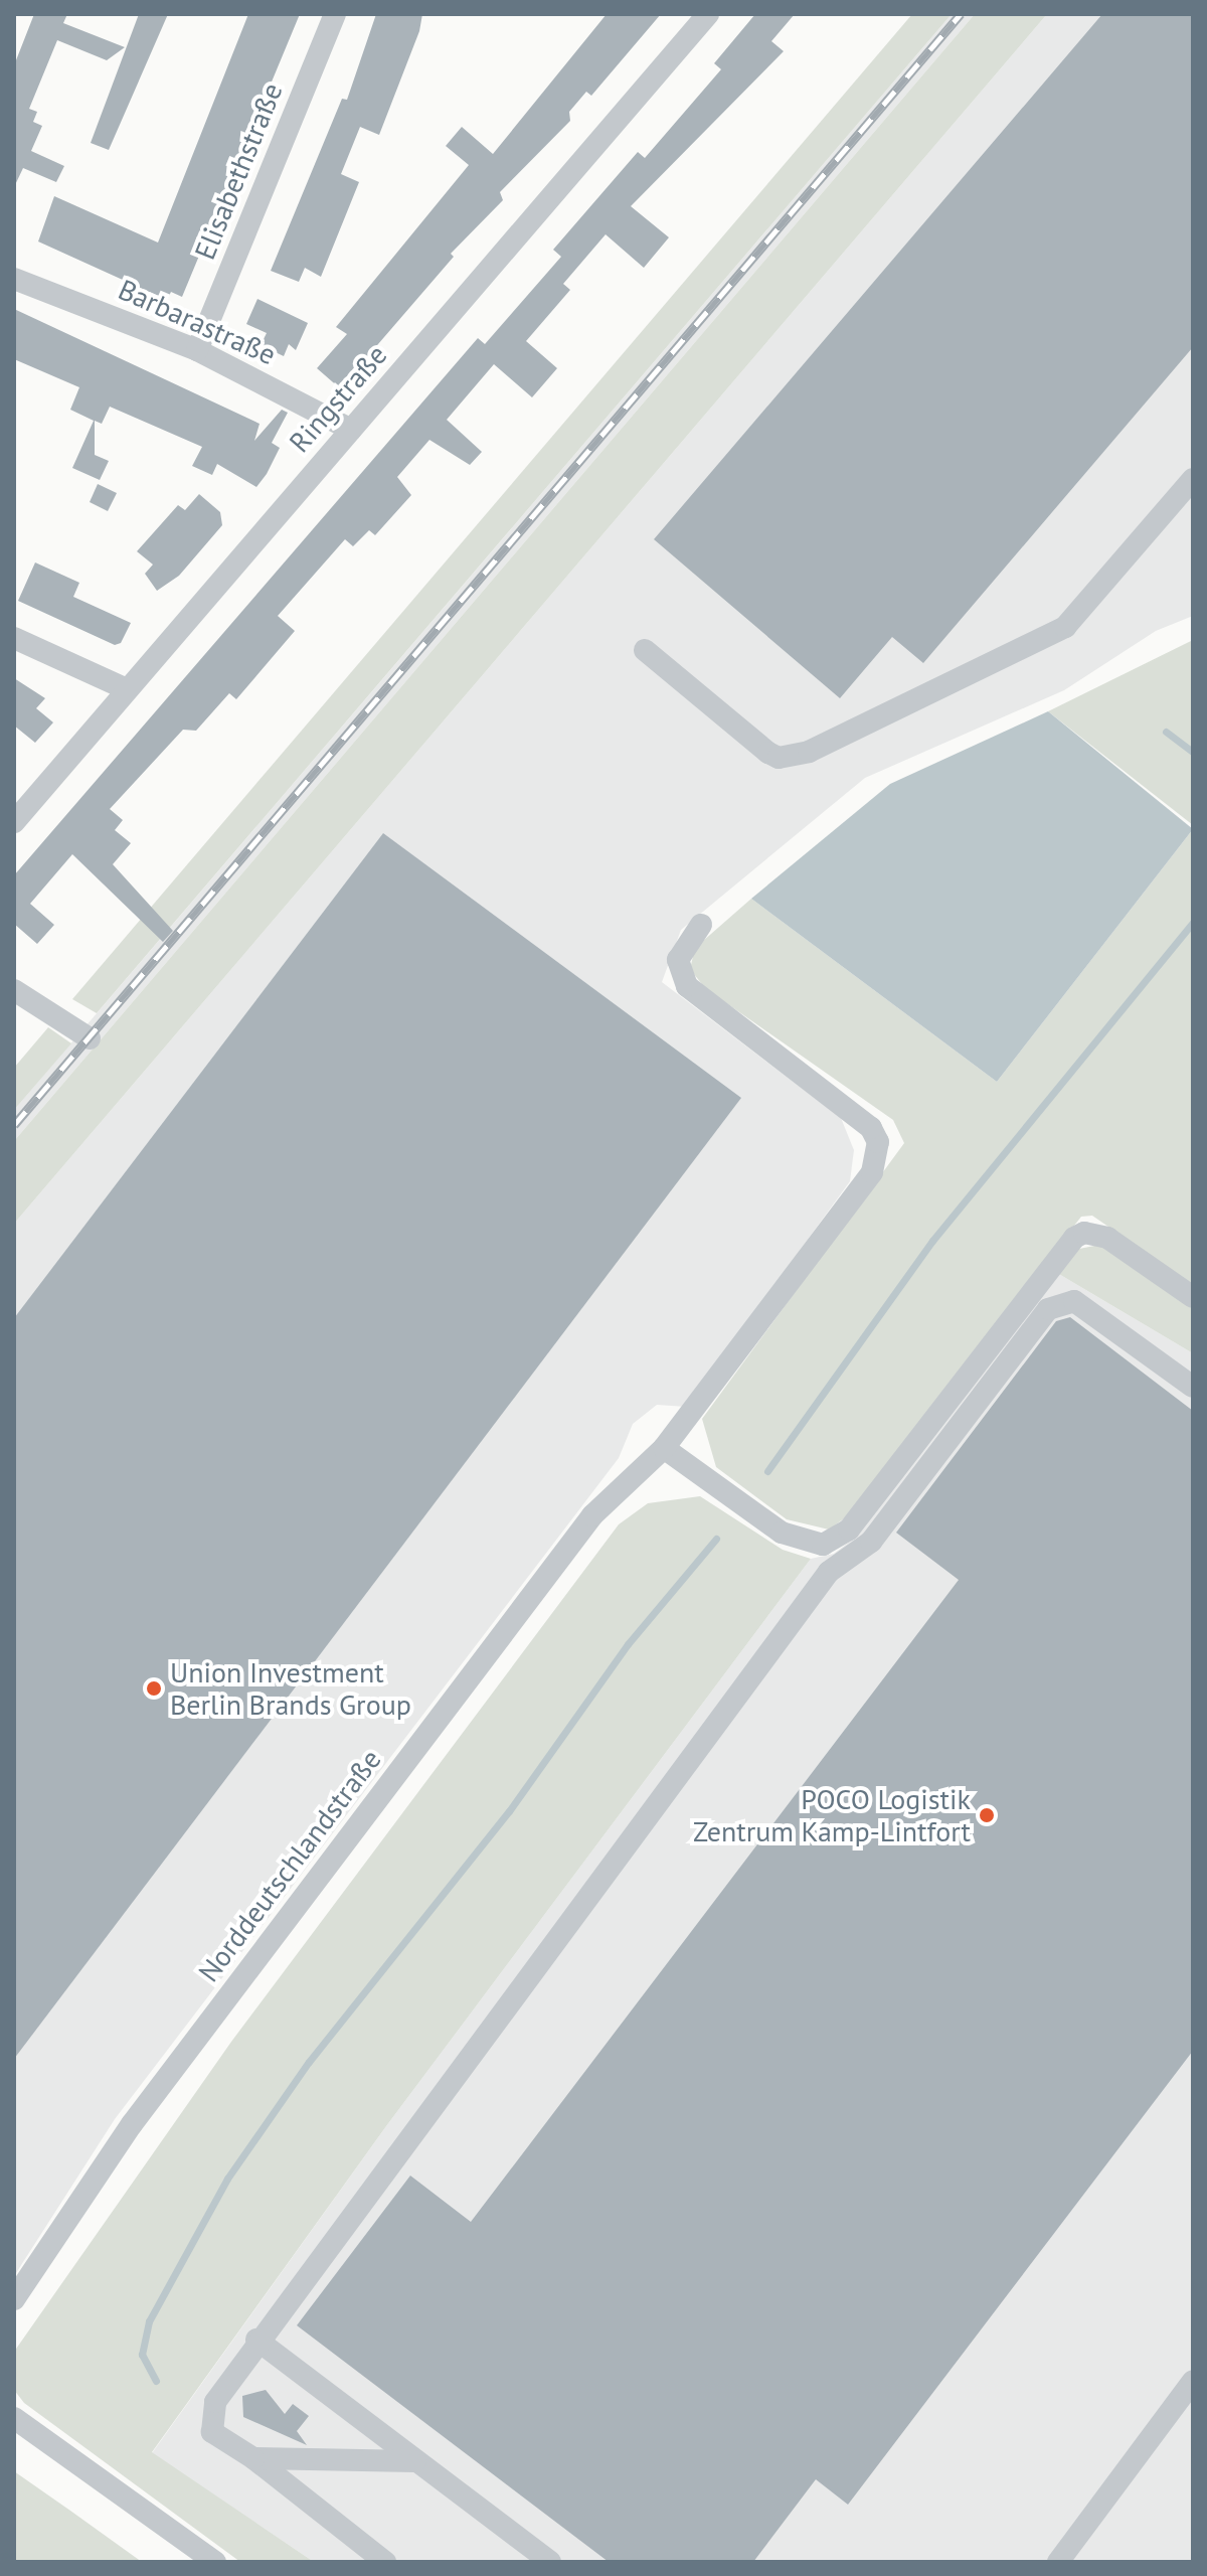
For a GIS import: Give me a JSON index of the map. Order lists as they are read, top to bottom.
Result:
{
  "streets": {
    "street": [
      "Elisabethstraße",
      "Barbarastraße",
      "Ringstraße",
      "Norddeutschlandstraße"
    ]
  },
  "crossings": [
    ["Elisabethstraße", "Barbarastraße"],
    ["Barbarastraße", "Ringstraße"]
  ],
  "places": ["Union Investment Berlin Brands Group", "POCO Logistik Zentrum Kamp-Lintfort"]
}
